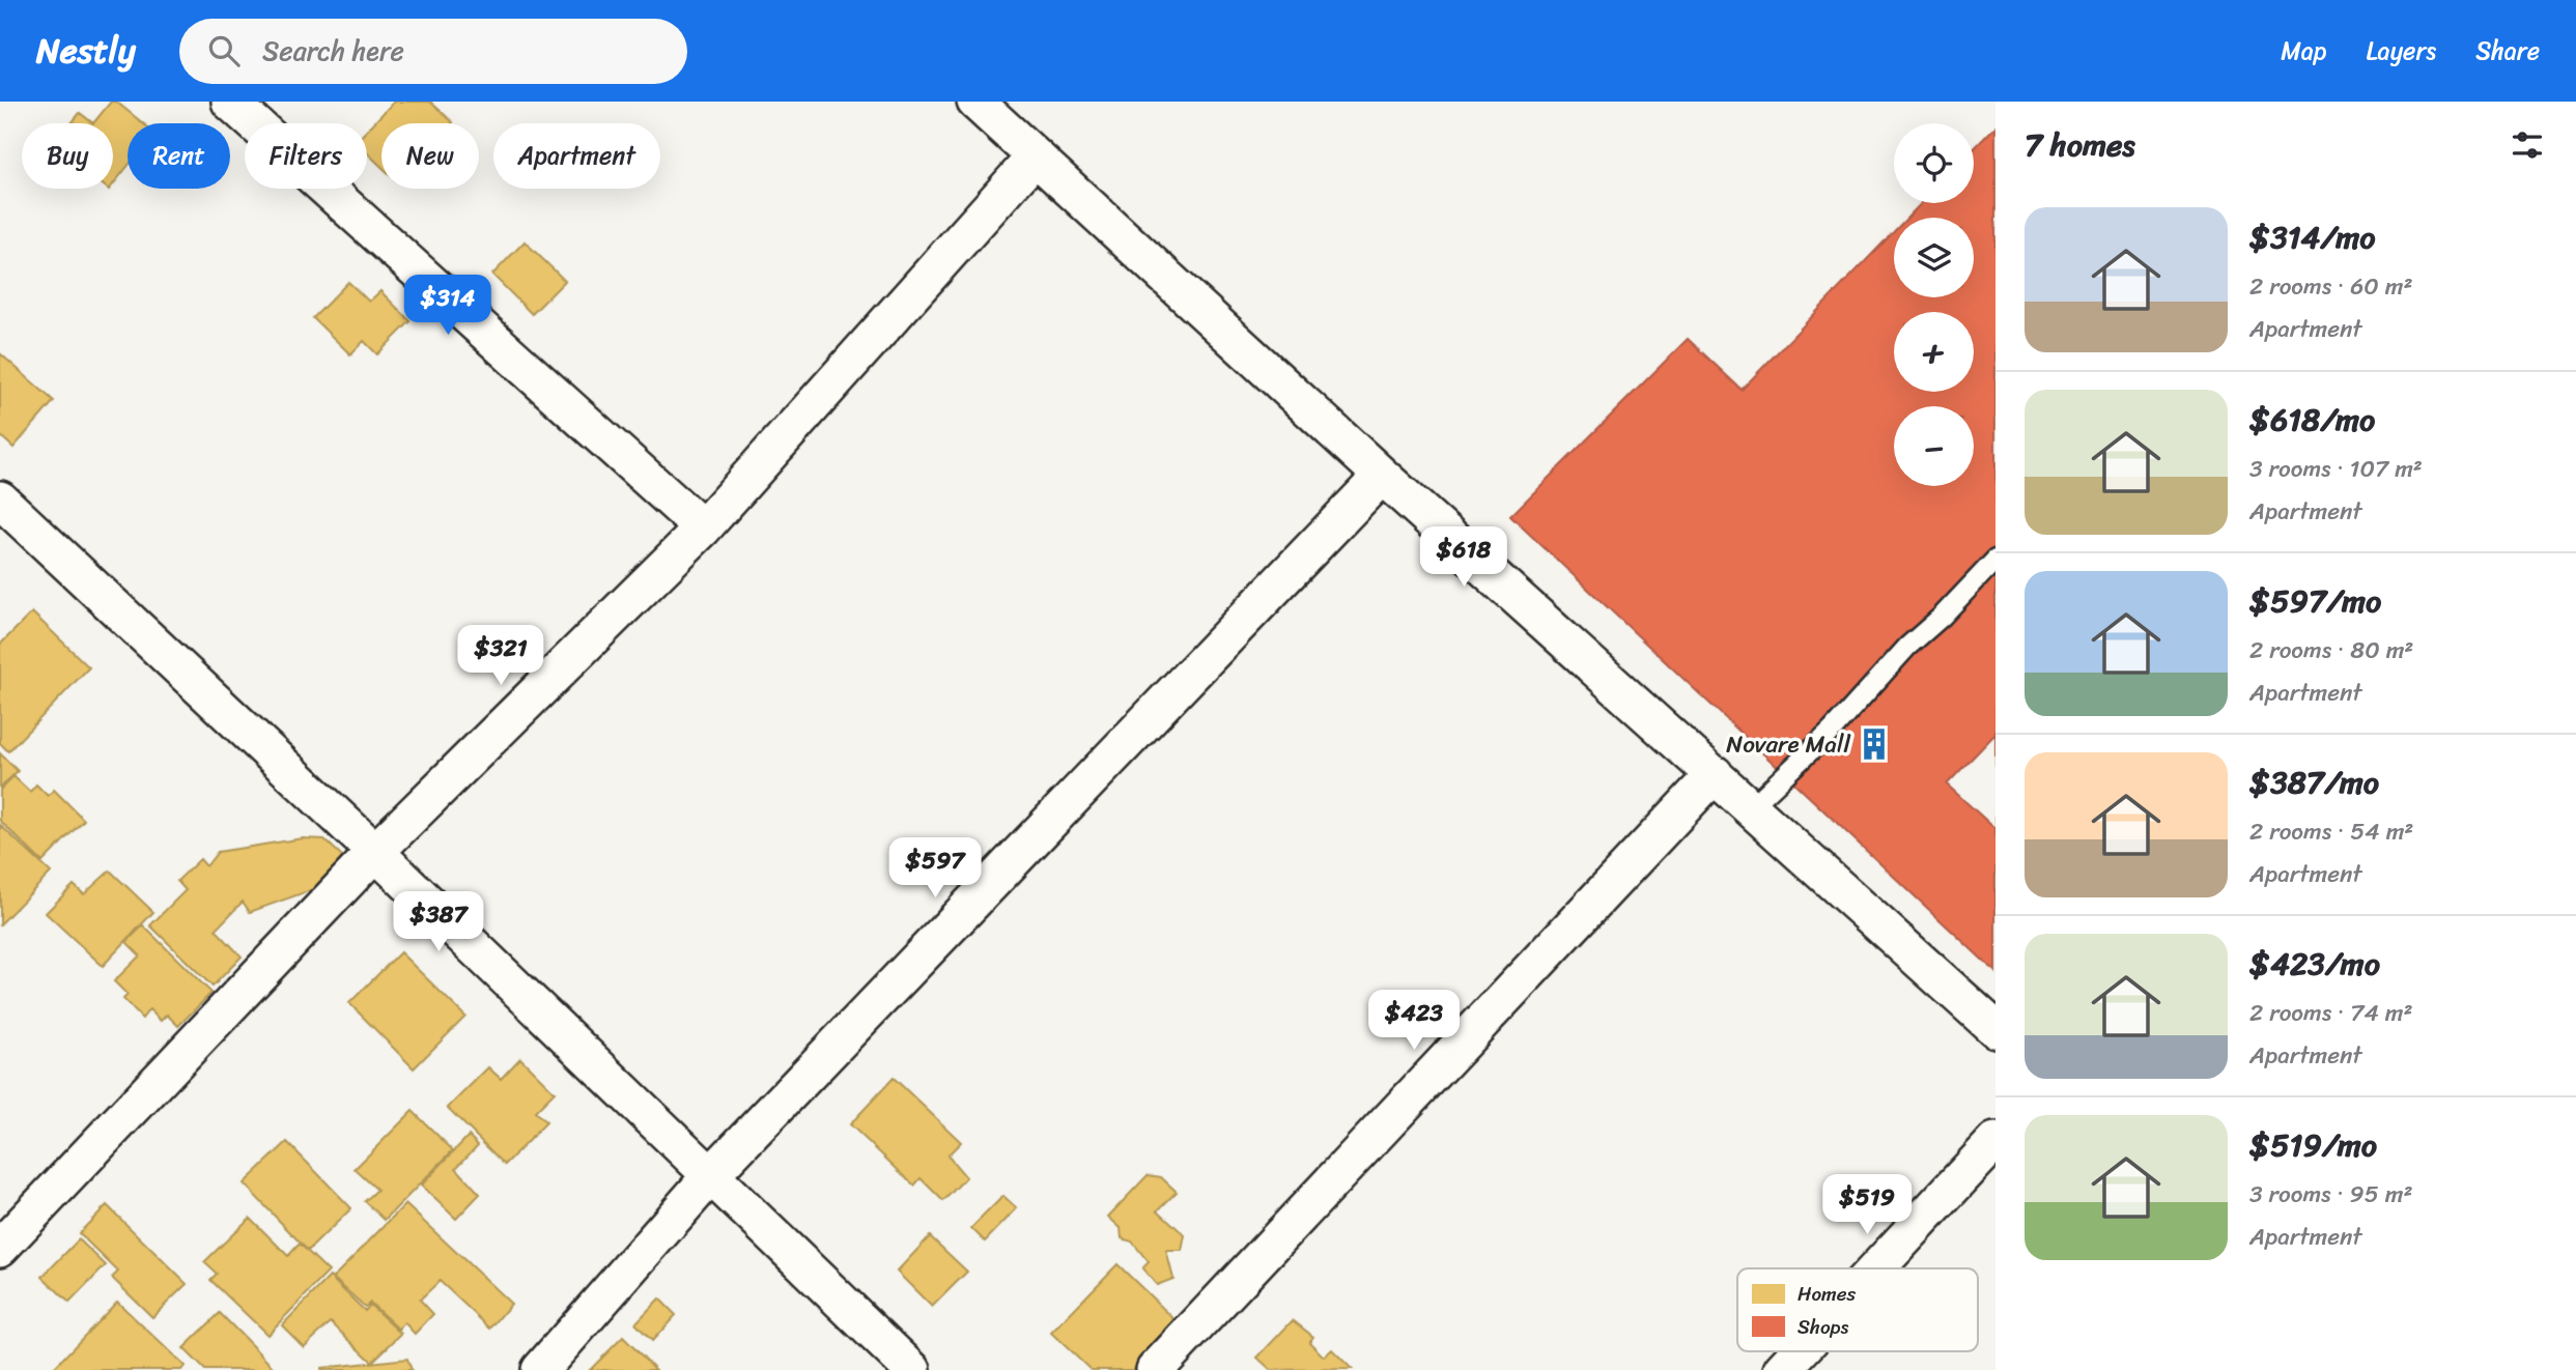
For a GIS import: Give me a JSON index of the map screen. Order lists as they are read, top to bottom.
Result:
{
  "places": {
    "building": ["Novare Mall"]
  },
  "legend": ["Homes", "Shops"],
  "page": {
    "header": "Nestly",
    "search": "Search here",
    "nav": ["Map", "Layers", "Share"],
    "heading": "7 homes",
    "map_buttons": ["+", "−"],
    "chip": [
      "Buy",
      "Rent",
      "Filters",
      "New",
      "Apartment"
    ],
    "list": [
      {
        "name": "$314/mo",
        "note": "2 rooms · 60 m² · Apartment"
      },
      {
        "name": "$618/mo",
        "note": "3 rooms · 107 m² · Apartment"
      },
      {
        "name": "$597/mo",
        "note": "2 rooms · 80 m² · Apartment"
      },
      {
        "name": "$387/mo",
        "note": "2 rooms · 54 m² · Apartment"
      },
      {
        "name": "$423/mo",
        "note": "2 rooms · 74 m² · Apartment"
      },
      {
        "name": "$519/mo",
        "note": "3 rooms · 95 m² · Apartment"
      }
    ],
    "price": [
      "$314",
      "$618",
      "$321",
      "$597",
      "$387",
      "$423",
      "$519"
    ]
  }
}
